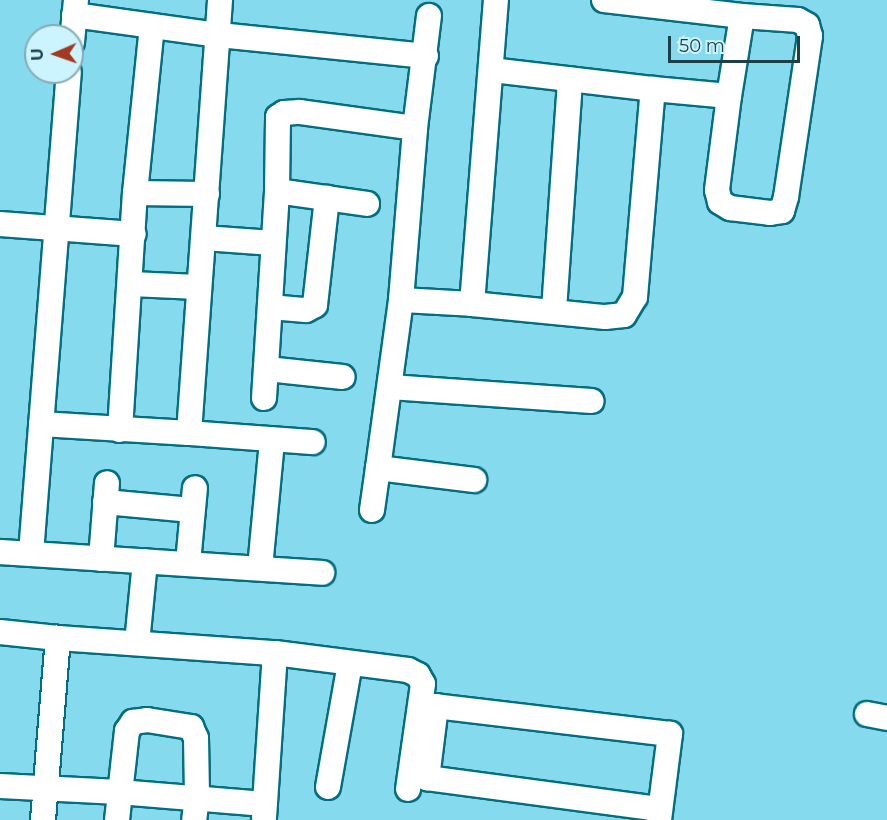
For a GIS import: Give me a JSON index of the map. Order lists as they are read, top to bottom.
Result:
{
  "scale_bar": "50 m",
  "north": "left"
}
